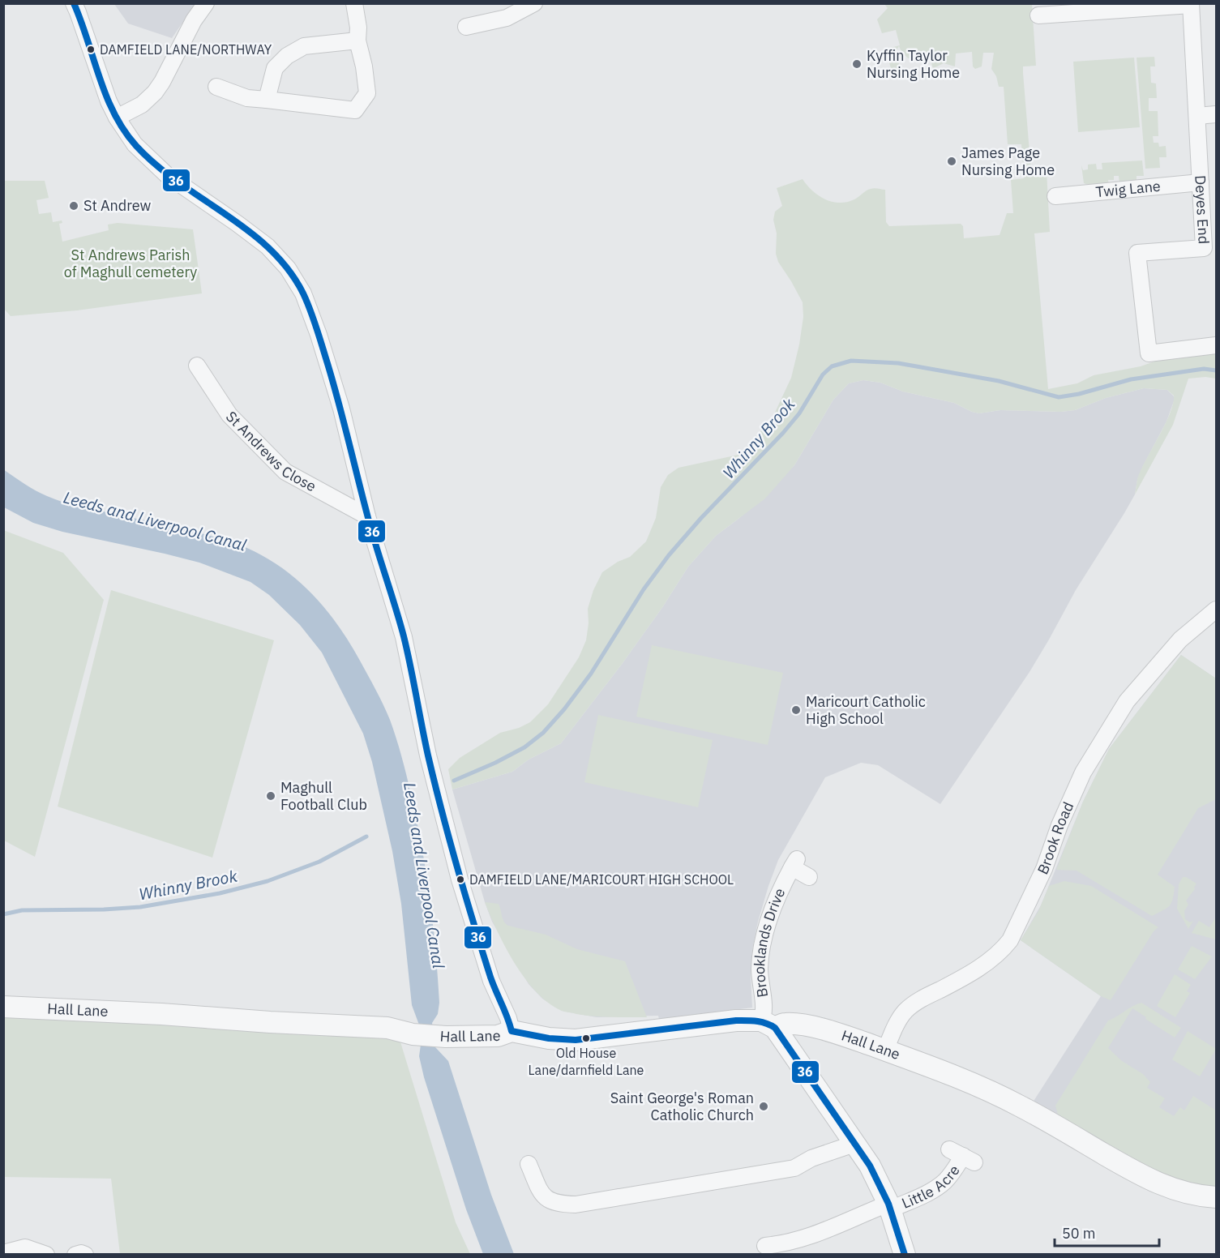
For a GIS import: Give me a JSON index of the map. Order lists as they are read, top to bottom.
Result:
{
  "streets": {
    "street": [
      "Twig Lane",
      "Deyes End",
      "St Andrews Close",
      "Brook Road",
      "Brooklands Drive",
      "Hall Lane",
      "Little Acre"
    ]
  },
  "crossings": [
    ["Twig Lane", "Deyes End"],
    ["Brook Road", "Hall Lane"],
    ["Brooklands Drive", "Hall Lane"]
  ],
  "water": ["Whinny Brook", "Leeds and Liverpool Canal"],
  "parks": ["St Andrews Parish of Maghull cemetery"],
  "places": [
    "DAMFIELD LANE/NORTHWAY",
    "Kyffin Taylor Nursing Home",
    "James Page Nursing Home",
    "St Andrew",
    "Maricourt Catholic High School",
    "Maghull Football Club",
    "DAMFIELD LANE/MARICOURT HIGH SCHOOL",
    "Old House Lane/darnfield Lane",
    "Saint George's Roman Catholic Church"
  ],
  "lines": ["transit line 36"],
  "scale_bar": "50 m"
}
